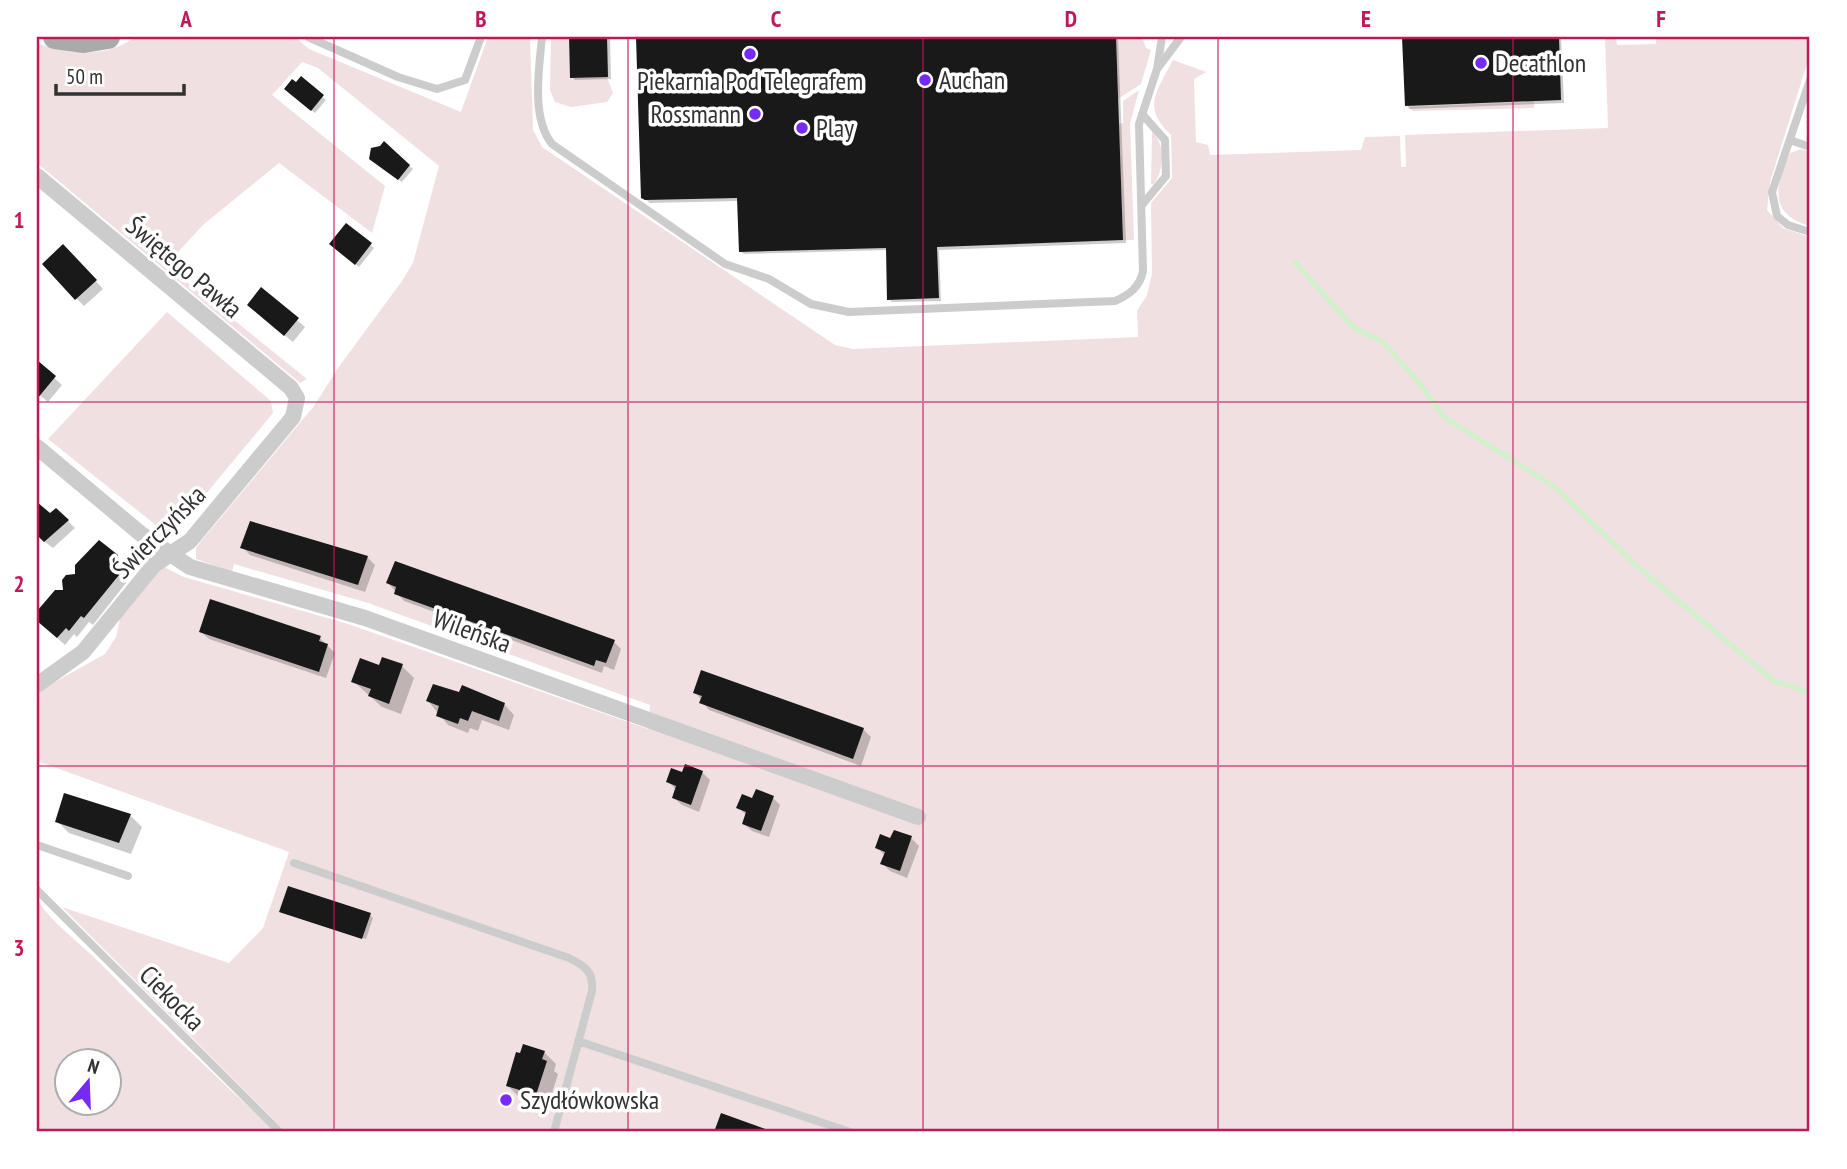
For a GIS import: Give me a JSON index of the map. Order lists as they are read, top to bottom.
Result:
{
  "streets": {
    "street": ["Świętego Pawła", "Świerczyńska", "Wileńska"],
    "lane": ["Ciekocka"]
  },
  "crossings": [
    ["Świętego Pawła", "Świerczyńska"],
    ["Świerczyńska", "Wileńska"]
  ],
  "places": [
    "Piekarnia Pod Telegrafem",
    "Decathlon",
    "Auchan",
    "Rossmann",
    "Play",
    "Szydłówkowska"
  ],
  "scale_bar": "50 m",
  "north": "top",
  "grid": {
    "columns": [
      "A",
      "B",
      "C",
      "D",
      "E",
      "F"
    ],
    "rows": ["1", "2", "3"]
  }
}
